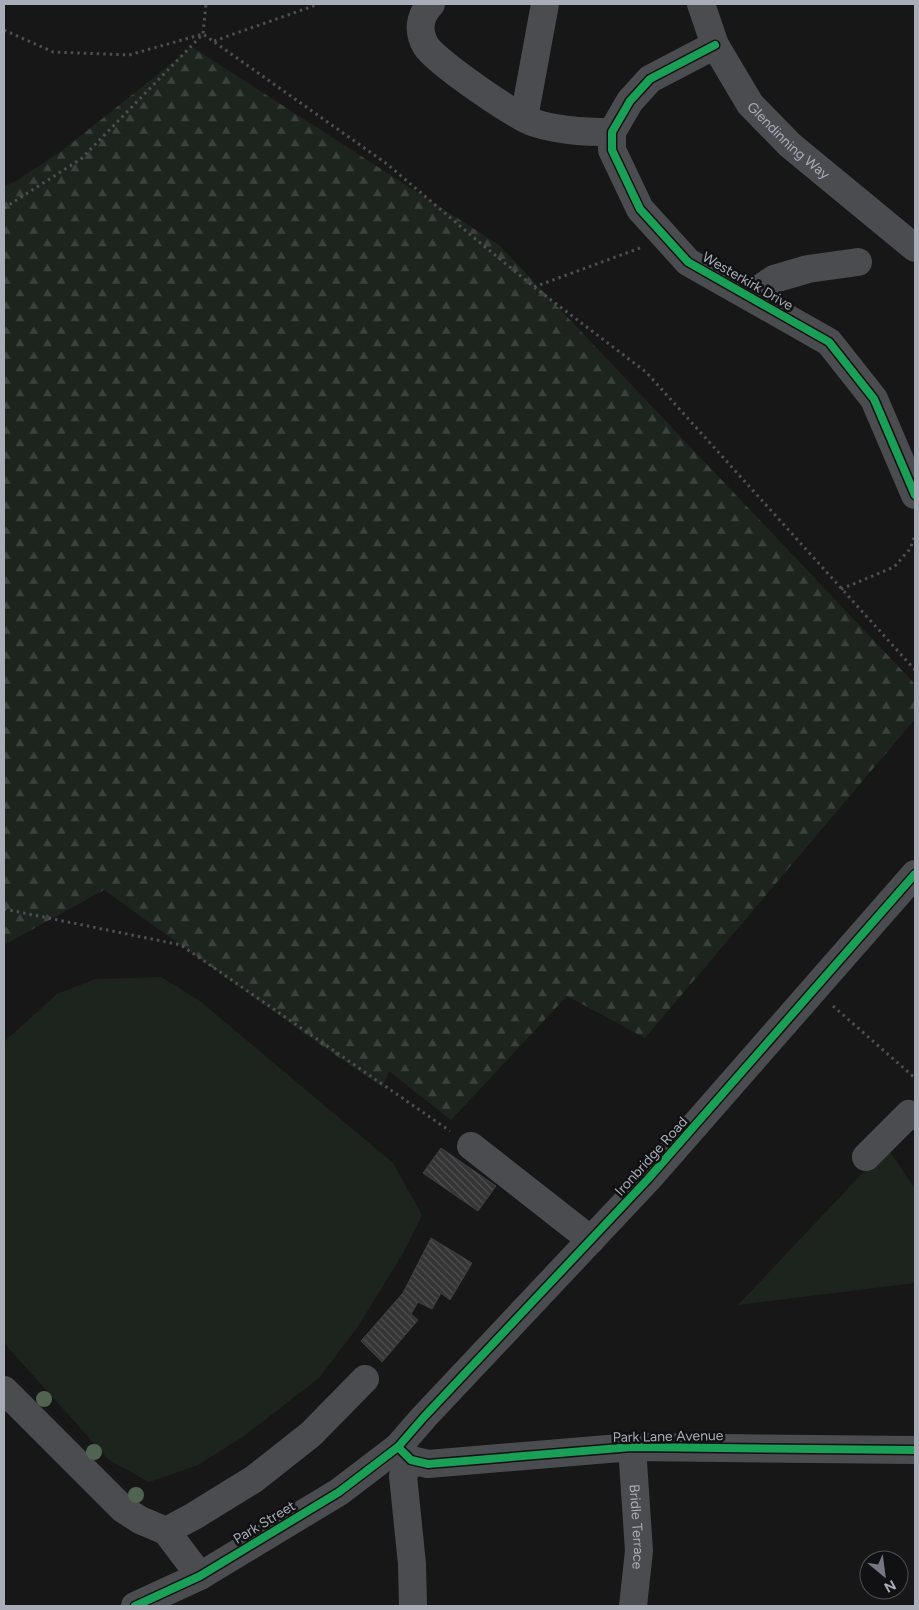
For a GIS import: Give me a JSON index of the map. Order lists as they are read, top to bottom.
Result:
{
  "streets": {
    "street": [
      "Glendinning Way",
      "Westerkirk Drive",
      "Ironbridge Road",
      "Park Lane Avenue",
      "Park Street",
      "Bridle Terrace"
    ]
  },
  "crossings": [
    ["Ironbridge Road", "Park Lane Avenue"],
    ["Ironbridge Road", "Park Street"],
    ["Park Lane Avenue", "Park Street"],
    ["Park Lane Avenue", "Bridle Terrace"]
  ],
  "north": "bottom right"
}
